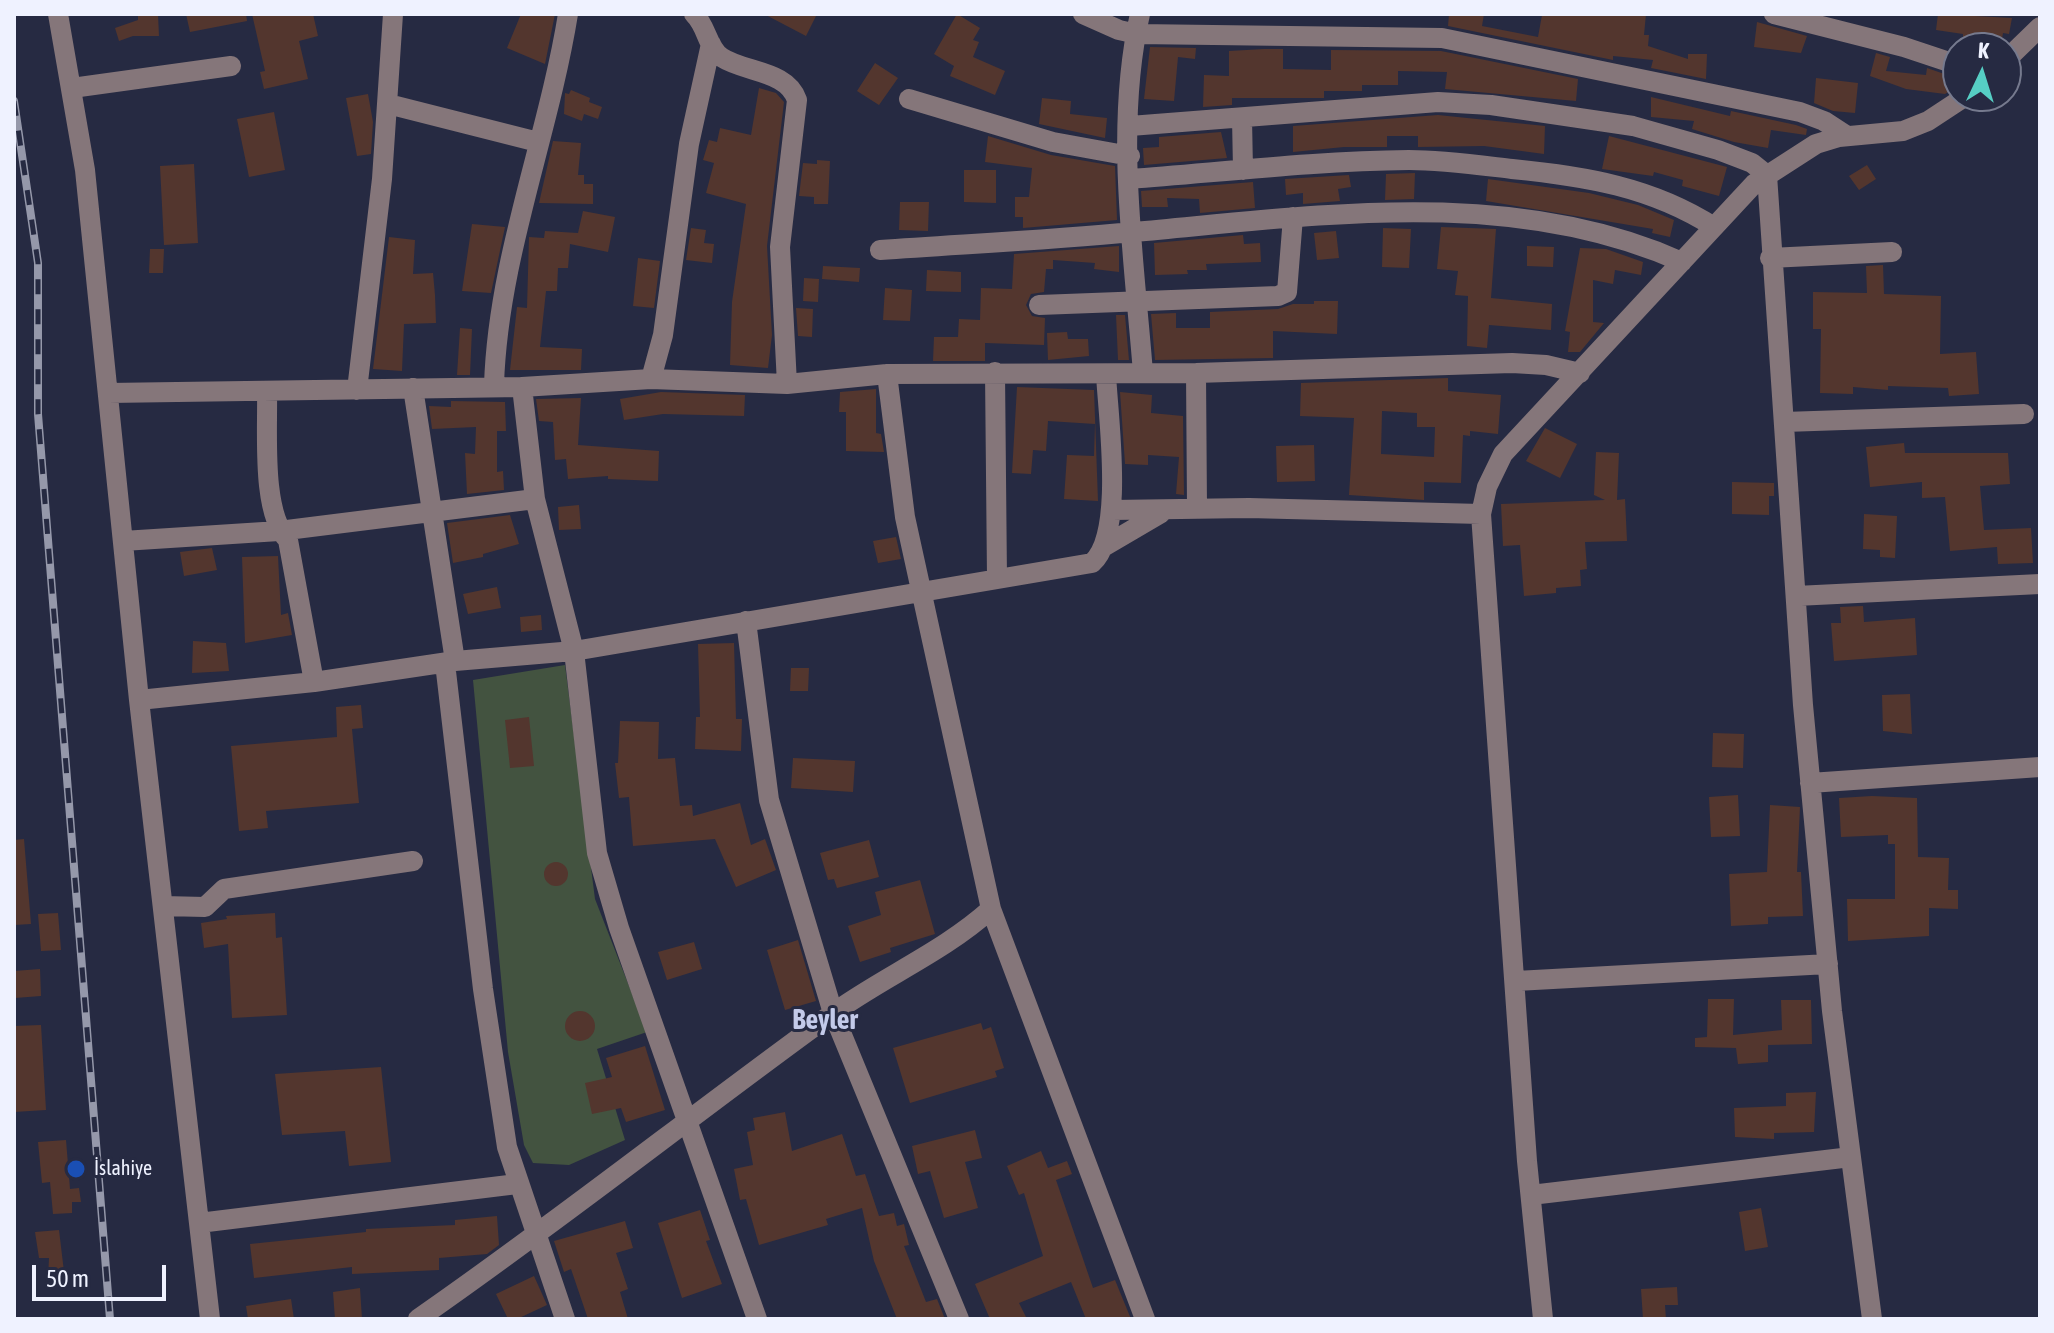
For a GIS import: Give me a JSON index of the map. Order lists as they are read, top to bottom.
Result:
{
  "districts": ["Beyler"],
  "places": ["İslahiye"],
  "scale_bar": "50 m",
  "north": "top"
}
